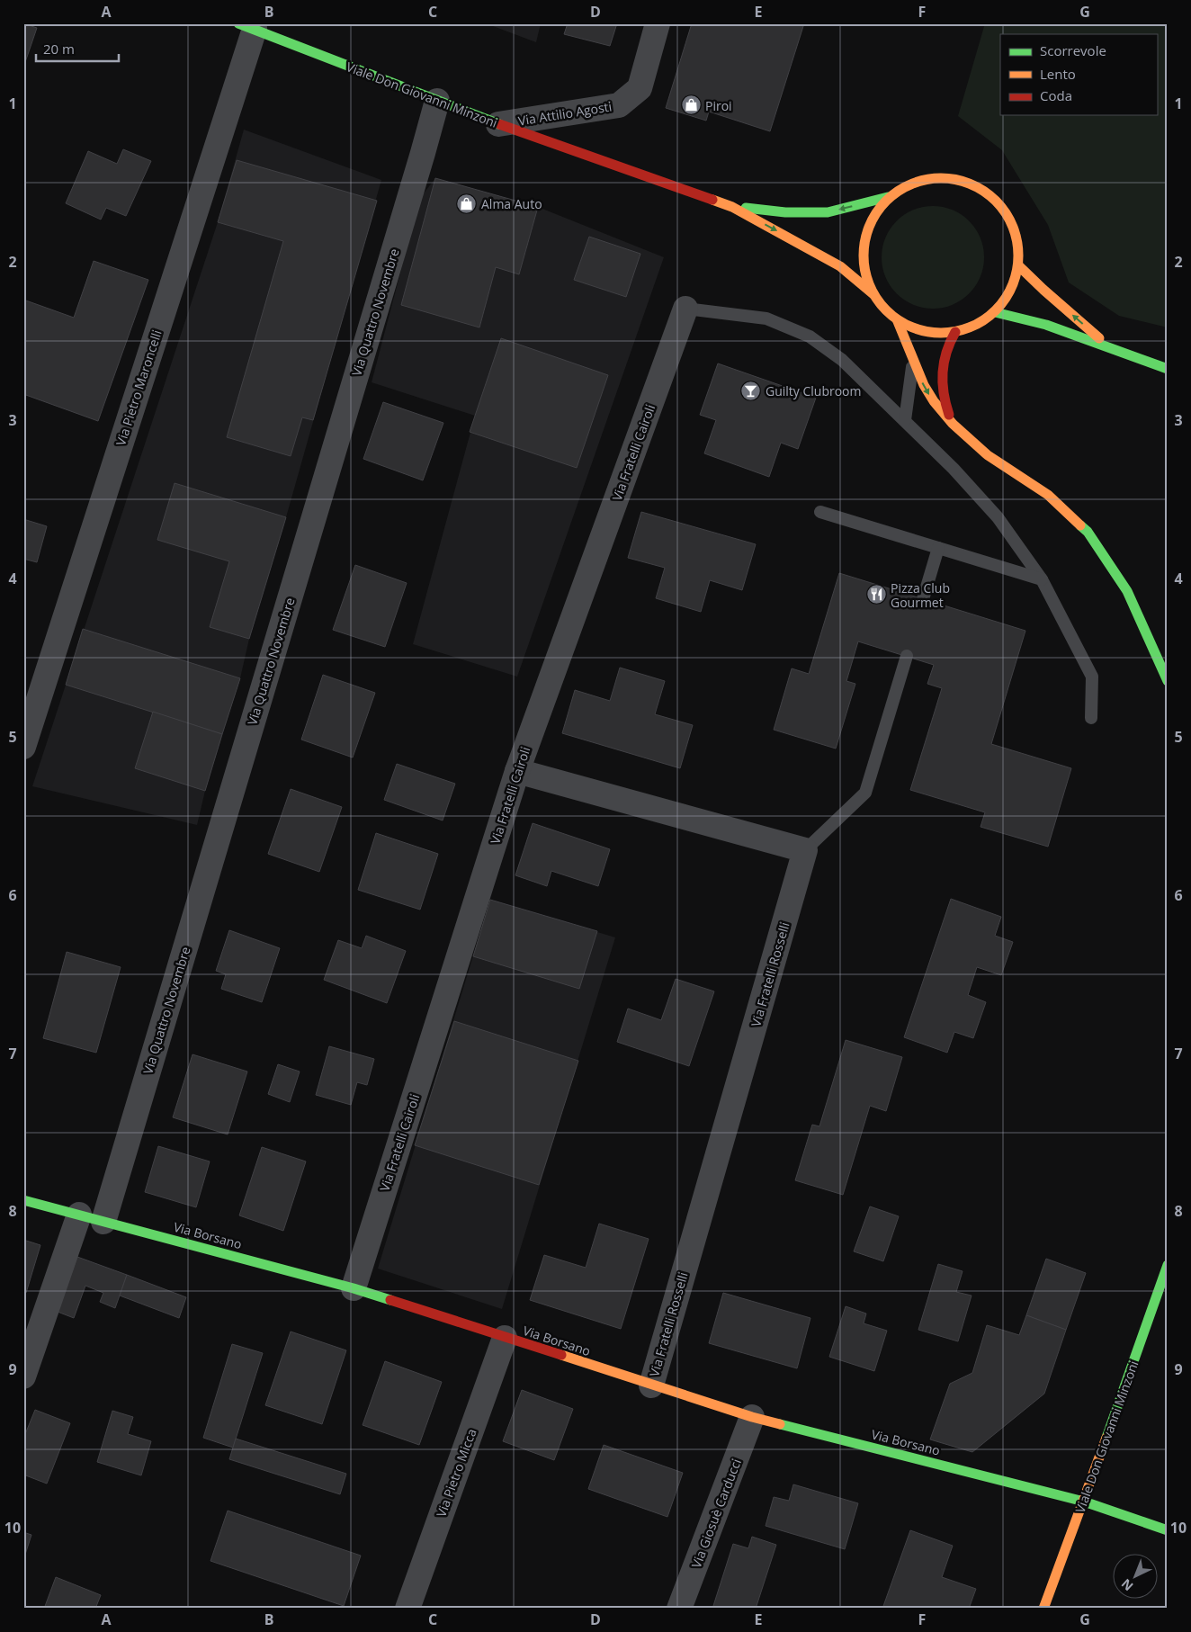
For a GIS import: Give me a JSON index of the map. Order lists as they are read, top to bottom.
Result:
{
  "streets": {
    "street": [
      "Viale Don Giovanni Minzoni",
      "Via Attilio Agosti",
      "Via Quattro Novembre",
      "Via Pietro Maroncelli",
      "Via Fratelli Cairoli",
      "Via Fratelli Rosselli",
      "Via Borsano",
      "Via Pietro Micca",
      "Via Giosuè Carducci"
    ]
  },
  "crossings": [
    ["Viale Don Giovanni Minzoni", "Via Attilio Agosti"],
    ["Viale Don Giovanni Minzoni", "Via Quattro Novembre"],
    ["Viale Don Giovanni Minzoni", "Via Pietro Maroncelli"],
    ["Viale Don Giovanni Minzoni", "Via Borsano"],
    ["Via Quattro Novembre", "Via Borsano"],
    ["Via Fratelli Cairoli", "Via Borsano"],
    ["Via Fratelli Rosselli", "Via Borsano"],
    ["Via Borsano", "Via Pietro Micca"],
    ["Via Borsano", "Via Giosuè Carducci"]
  ],
  "places": {
    "shop": ["Piroi", "Alma Auto"],
    "bar": ["Guilty Clubroom"],
    "restaurant": ["Pizza Club Gourmet"]
  },
  "legend": ["Scorrevole", "Lento", "Coda"],
  "scale_bar": "20 m",
  "north": "bottom left",
  "grid": {
    "columns": [
      "A",
      "B",
      "C",
      "D",
      "E",
      "F",
      "G"
    ],
    "rows": [
      "1",
      "2",
      "3",
      "4",
      "5",
      "6",
      "7",
      "8",
      "9",
      "10"
    ]
  }
}
